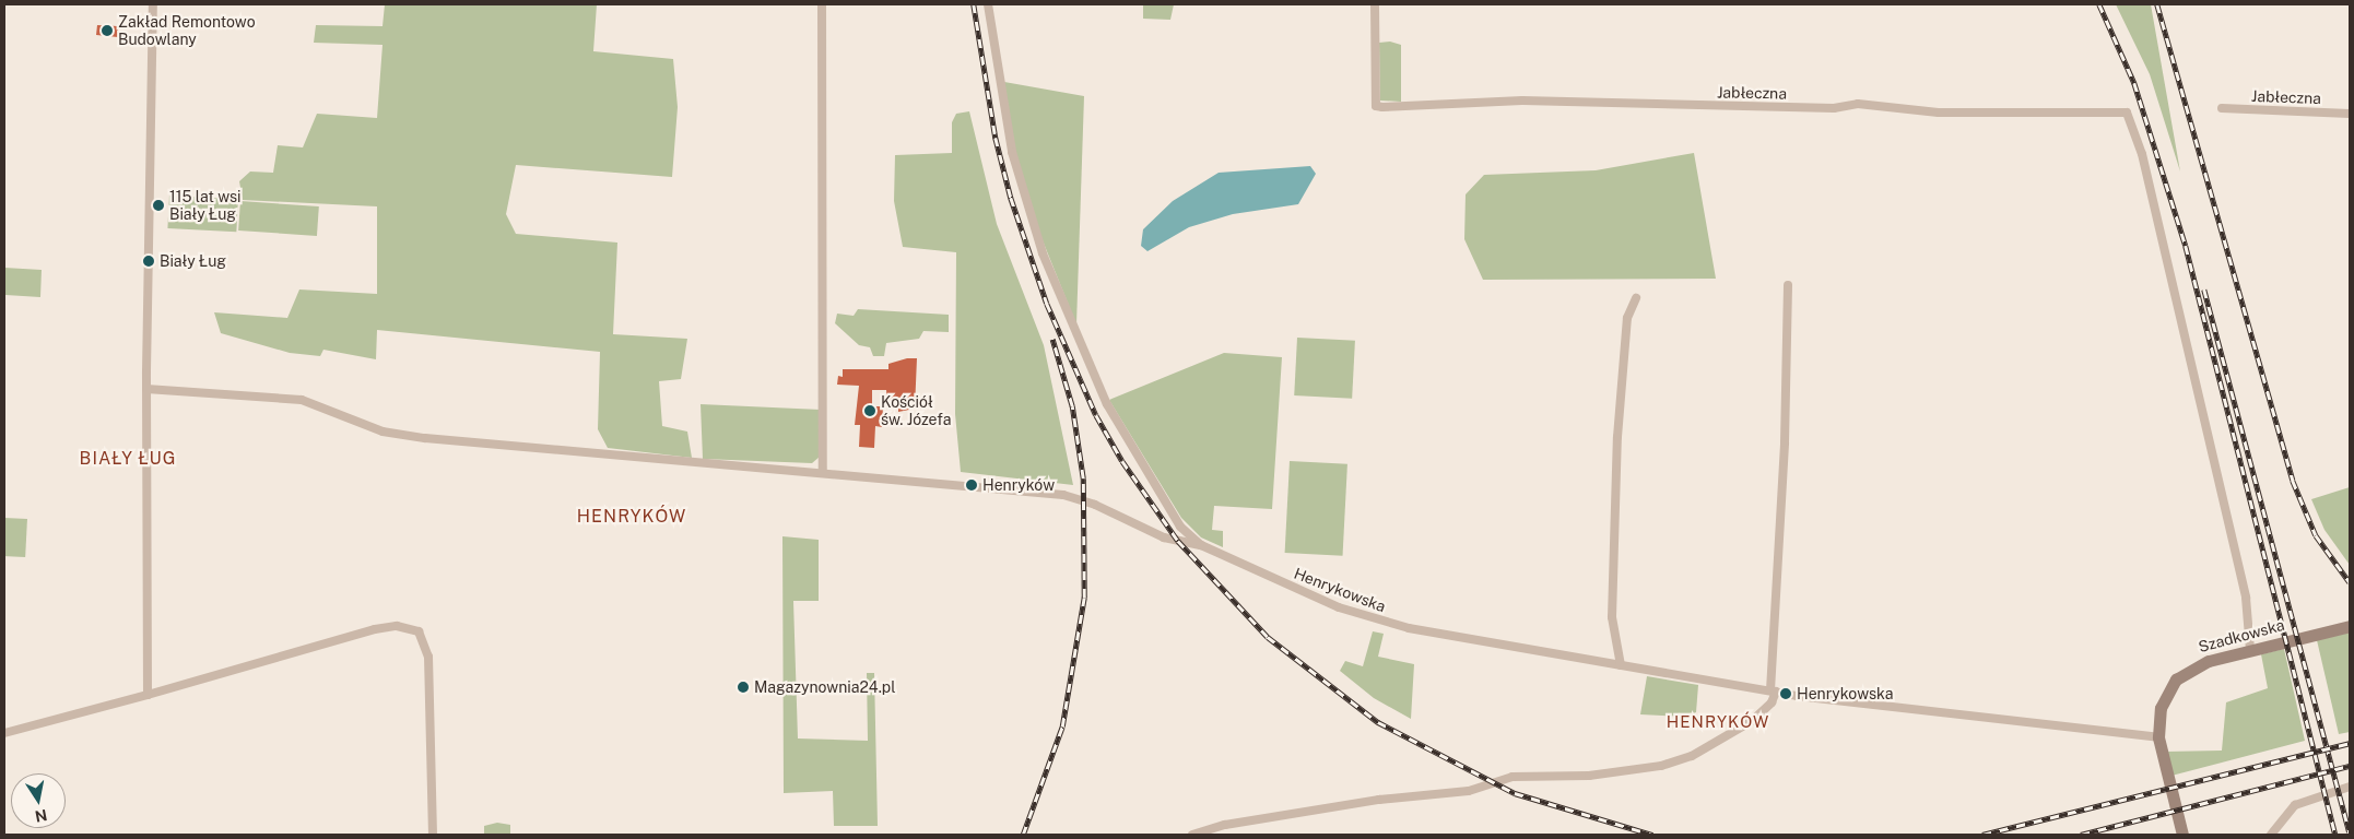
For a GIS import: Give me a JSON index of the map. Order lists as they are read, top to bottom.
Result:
{
  "streets": {
    "street": ["Jabłeczna", "Henrykowska", "Szadkowska"]
  },
  "crossings": [
    ["Jabłeczna", "Szadkowska"],
    ["Henrykowska", "Szadkowska"]
  ],
  "districts": ["BIAŁY ŁUG", "HENRYKÓW", "HENRYKÓW"],
  "places": [
    "Zakład Remontowo Budowlany",
    "115 lat wsi Biały Ług",
    "Biały Ług",
    "Kościół św. Józefa",
    "Henryków",
    "Magazynownia24.pl",
    "Henrykowska"
  ],
  "north": "bottom"
}
